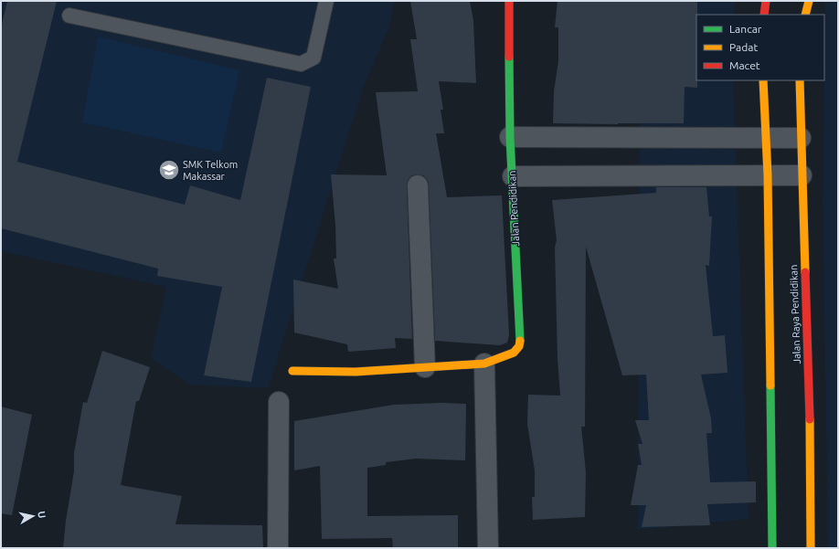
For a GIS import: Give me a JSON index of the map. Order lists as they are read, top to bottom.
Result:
{
  "streets": {
    "street": ["Jalan Pendidikan", "Jalan Raya Pendidikan"]
  },
  "places": {
    "school or university": ["SMK Telkom Makassar"]
  },
  "legend": ["Lancar", "Padat", "Macet"],
  "north": "right"
}
